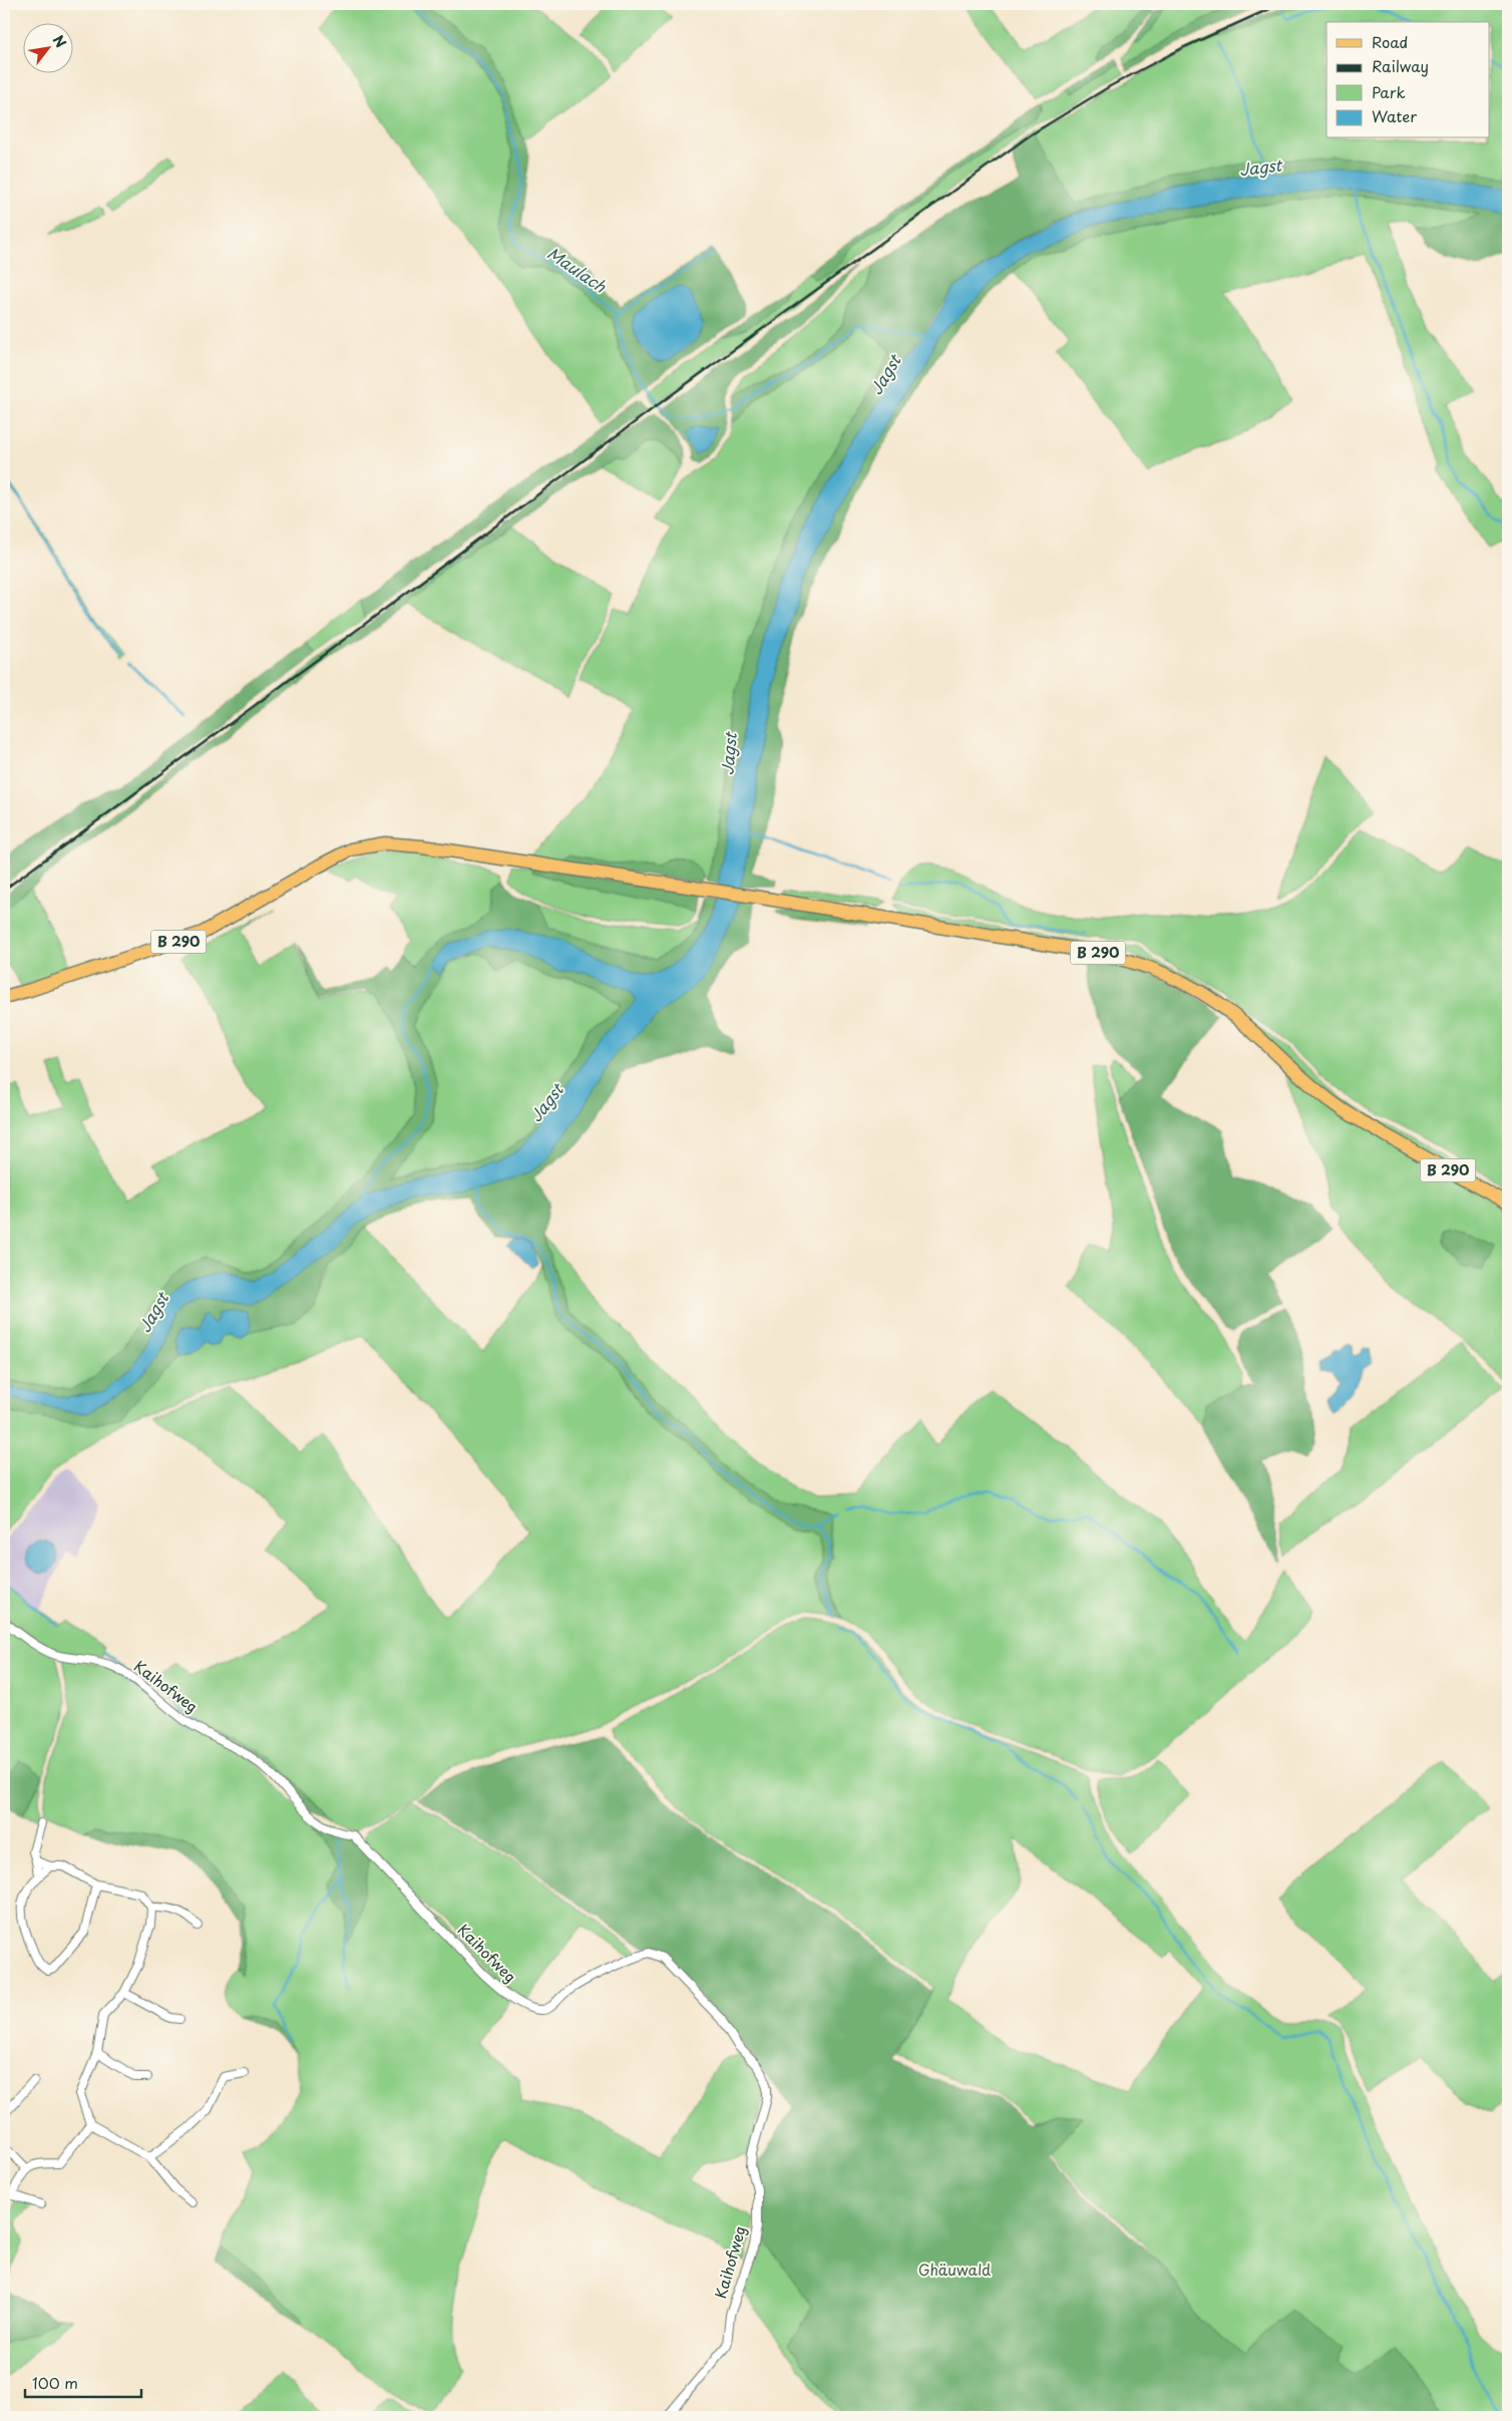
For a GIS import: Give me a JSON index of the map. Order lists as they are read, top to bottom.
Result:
{
  "streets": {
    "main road": ["B 290"],
    "street": ["Kaihofweg"]
  },
  "water": ["Jagst", "Maulach"],
  "parks": ["Ghäuwald"],
  "legend": [
    "Road",
    "Railway",
    "Park",
    "Water"
  ],
  "scale_bar": "100 m",
  "north": "top right"
}
